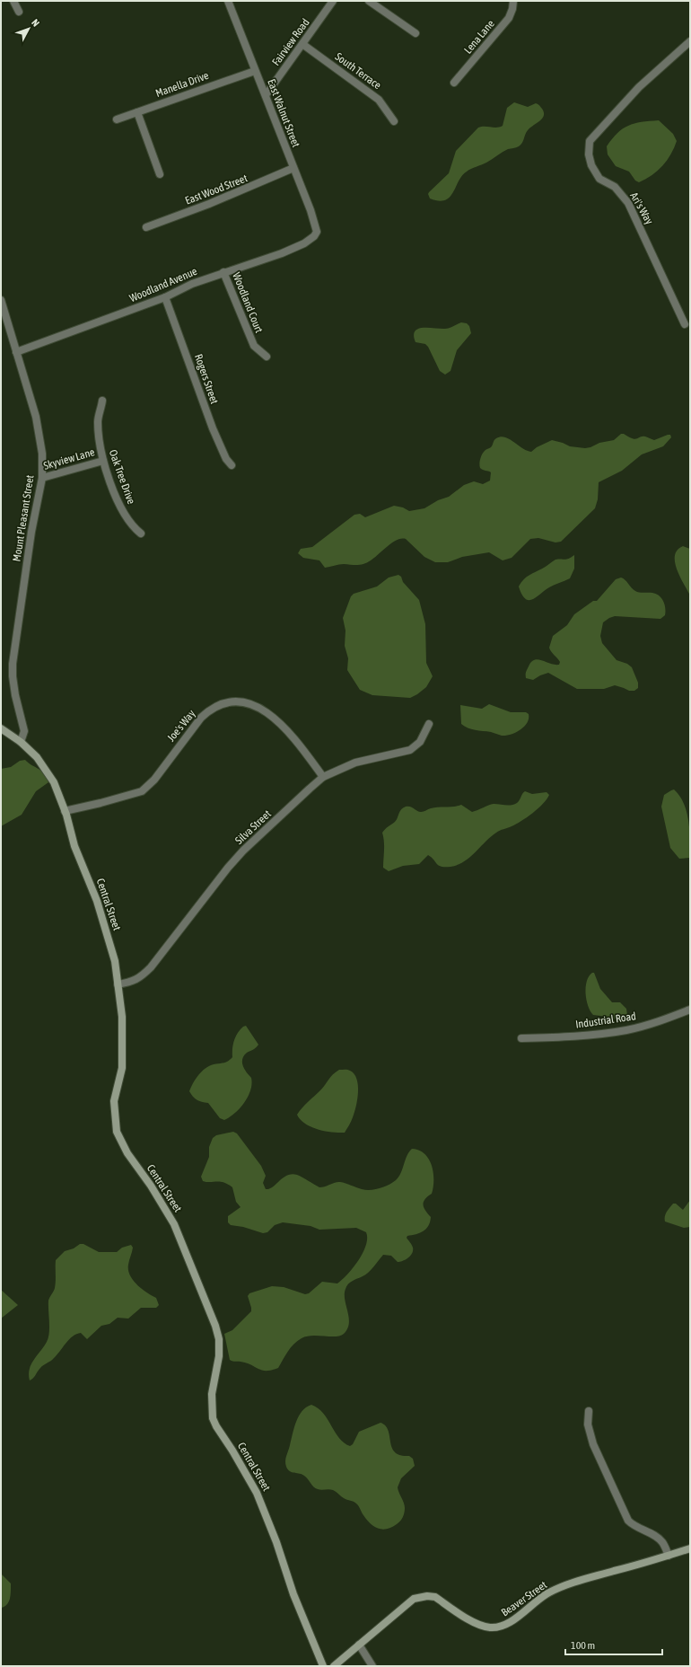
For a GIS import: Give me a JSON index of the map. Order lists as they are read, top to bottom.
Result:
{
  "streets": {
    "street": [
      "Lena Lane",
      "Fairview Road",
      "South Terrace",
      "Manella Drive",
      "East Walnut Street",
      "East Wood Street",
      "Ari's Way",
      "Woodland Avenue",
      "Woodland Court",
      "Rogers Street",
      "Skyview Lane",
      "Oak Tree Drive",
      "Mount Pleasant Street",
      "Joe's Way",
      "Silva Street",
      "Central Street",
      "Industrial Road",
      "Beaver Street"
    ]
  },
  "crossings": [
    ["Fairview Road", "South Terrace"],
    ["Fairview Road", "East Walnut Street"],
    ["Manella Drive", "East Walnut Street"],
    ["East Walnut Street", "East Wood Street"],
    ["East Walnut Street", "Woodland Avenue"],
    ["Woodland Avenue", "Woodland Court"],
    ["Woodland Avenue", "Rogers Street"],
    ["Woodland Avenue", "Mount Pleasant Street"],
    ["Skyview Lane", "Oak Tree Drive"],
    ["Skyview Lane", "Mount Pleasant Street"],
    ["Mount Pleasant Street", "Central Street"],
    ["Joe's Way", "Silva Street"],
    ["Joe's Way", "Central Street"],
    ["Silva Street", "Central Street"]
  ],
  "scale_bar": "100 m",
  "north": "top right"
}
